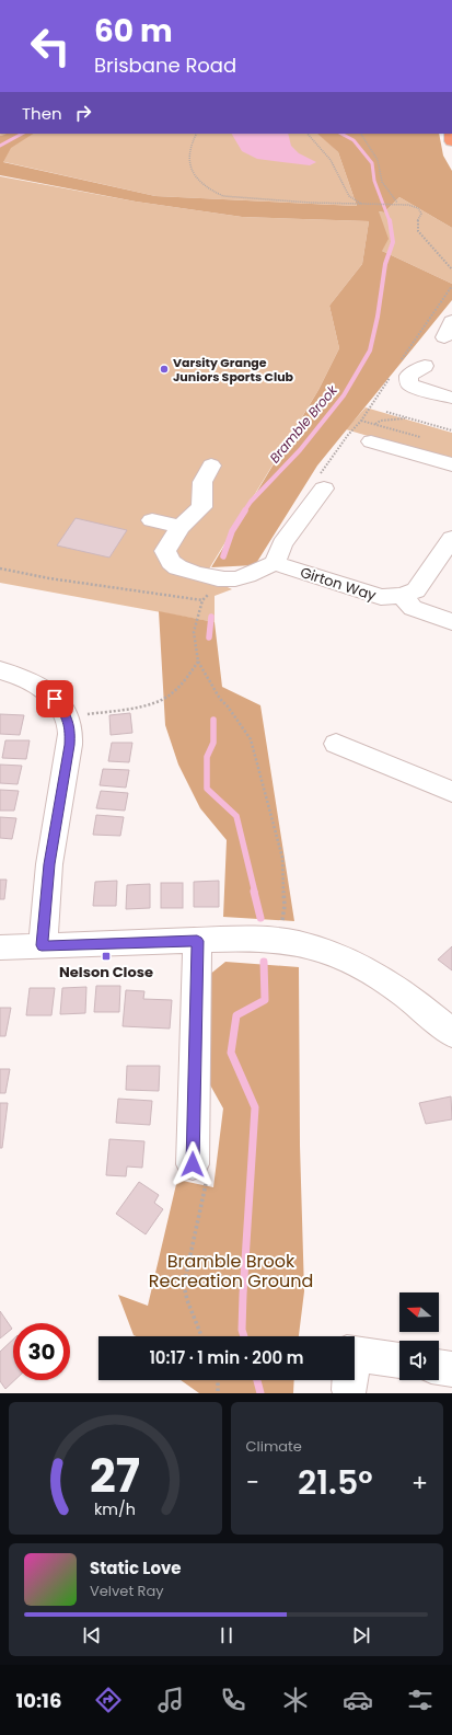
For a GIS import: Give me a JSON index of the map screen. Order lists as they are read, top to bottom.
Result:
{
  "streets": {
    "street": ["Girton Way"]
  },
  "water": ["Bramble Brook"],
  "parks": ["Bramble Brook Recreation Ground"],
  "places": {
    "other": ["Varsity Grange Juniors Sports Club"],
    "transit": ["Nelson Close"]
  },
  "north": "left",
  "page": {
    "turn": ["60 m", "Brisbane Road"],
    "then": "Then",
    "limit": "30",
    "trip": "10:17 · 1 min · 200 m",
    "tile": "Climate",
    "heat": ["−", "21.5°", "+"],
    "song": ["Static Love", "Velvet Ray"],
    "tabs": "10:16",
    "gauge": ["27", "km/h"]
  }
}
